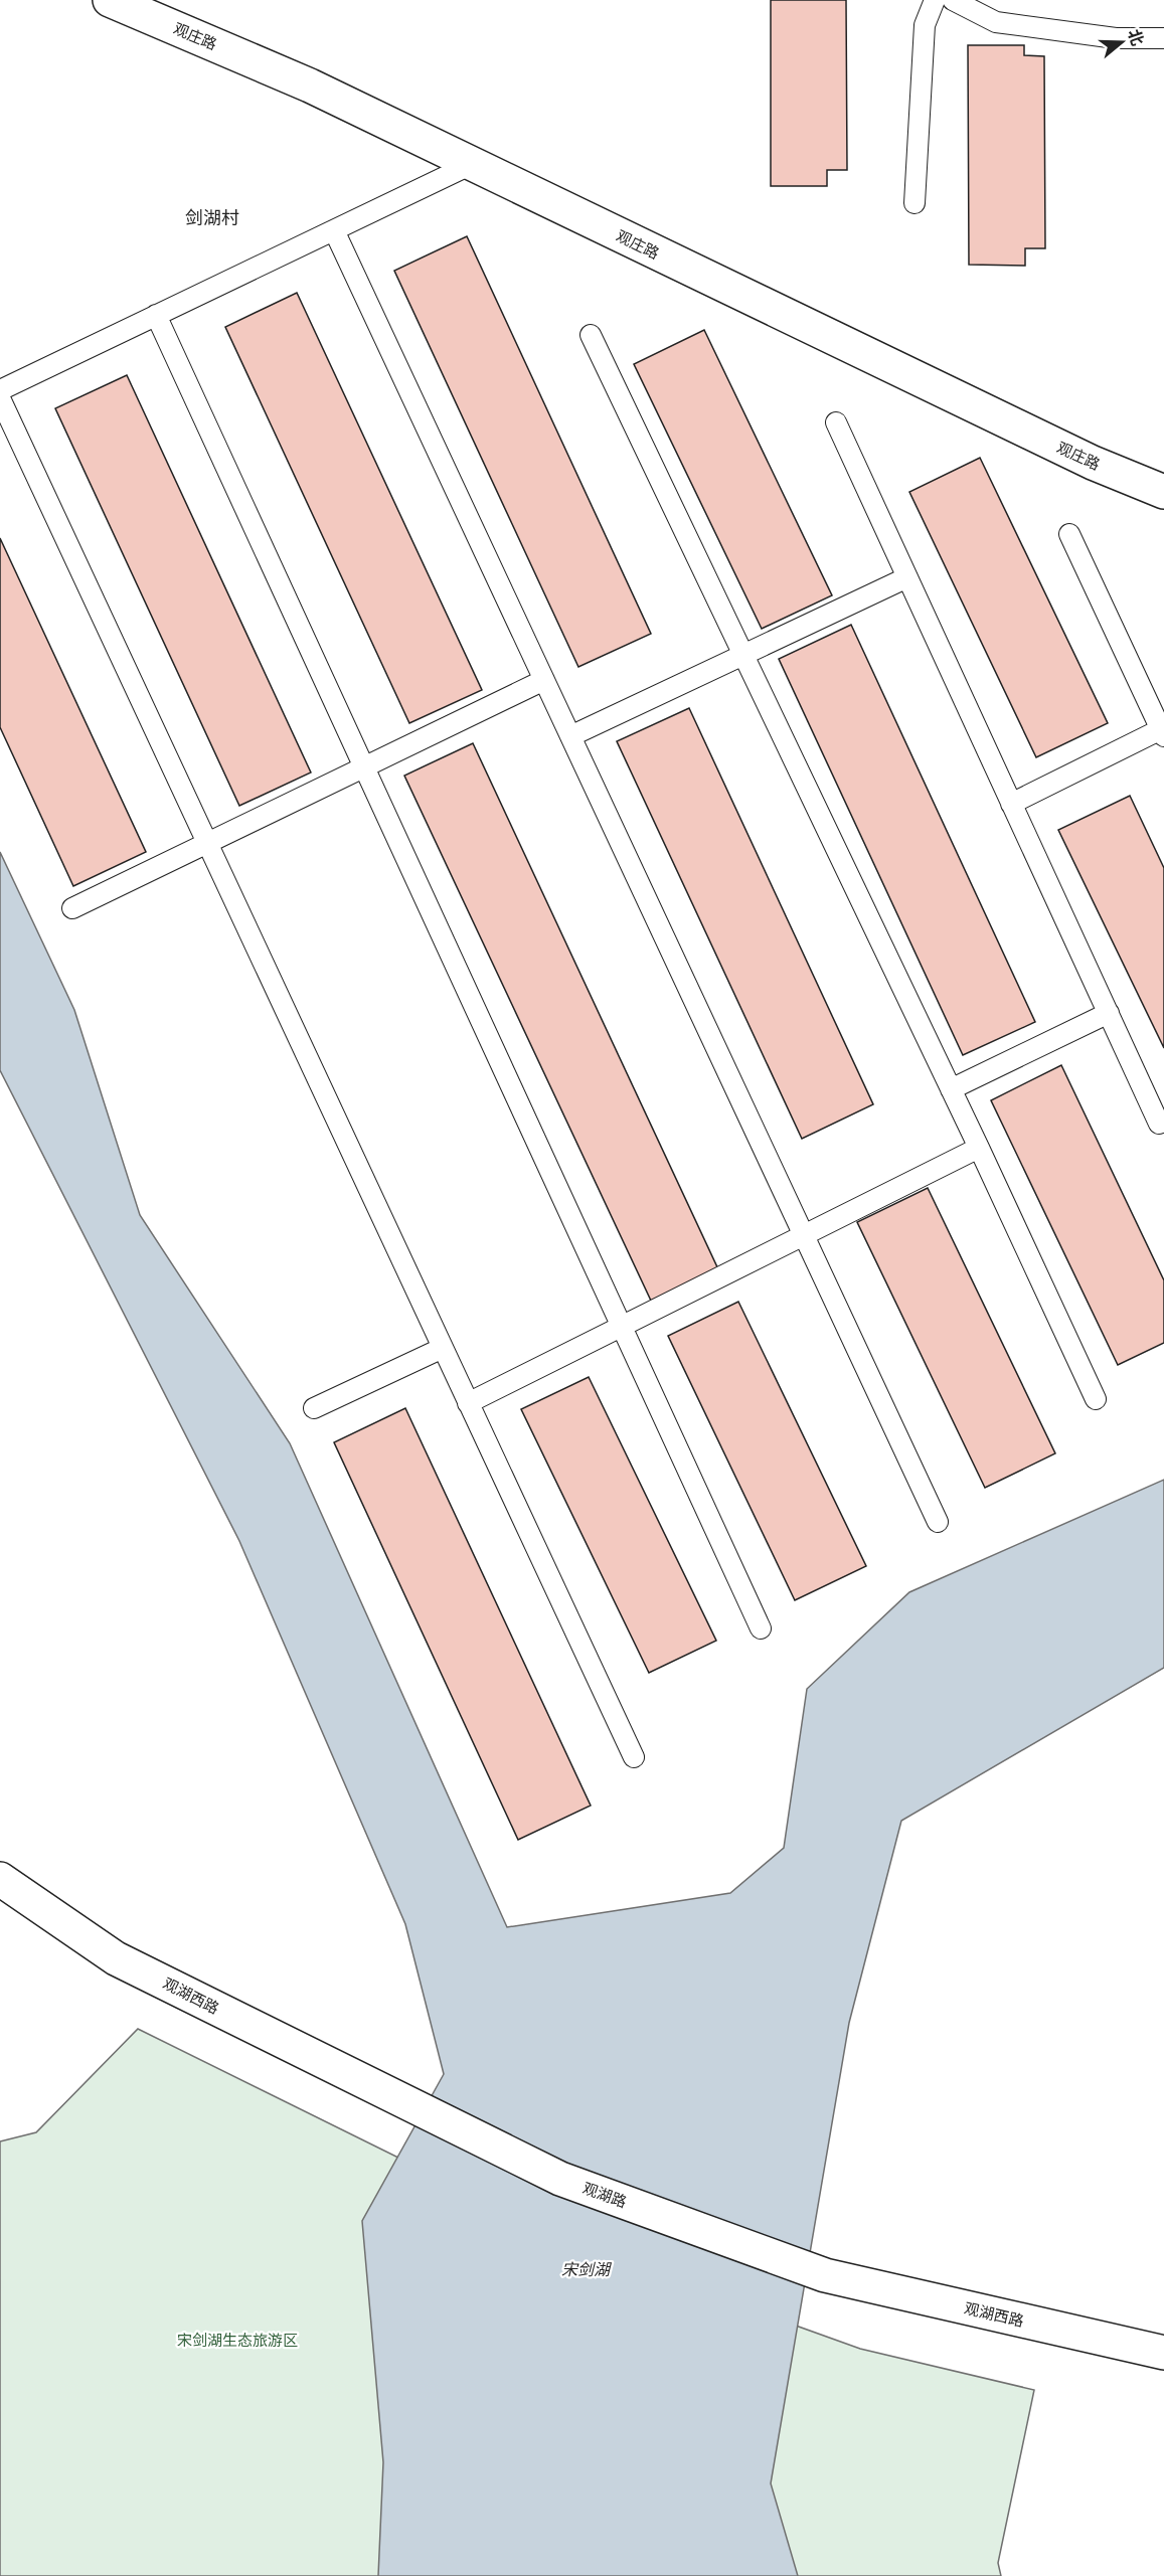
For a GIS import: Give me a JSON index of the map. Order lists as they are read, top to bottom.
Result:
{
  "streets": {
    "street": ["观庄路", "观湖西路", "观湖路"]
  },
  "crossings": [
    ["观湖西路", "观湖路"]
  ],
  "districts": ["剑湖村"],
  "water": ["宋剑湖"],
  "parks": ["宋剑湖生态旅游区"],
  "north": "right"
}
